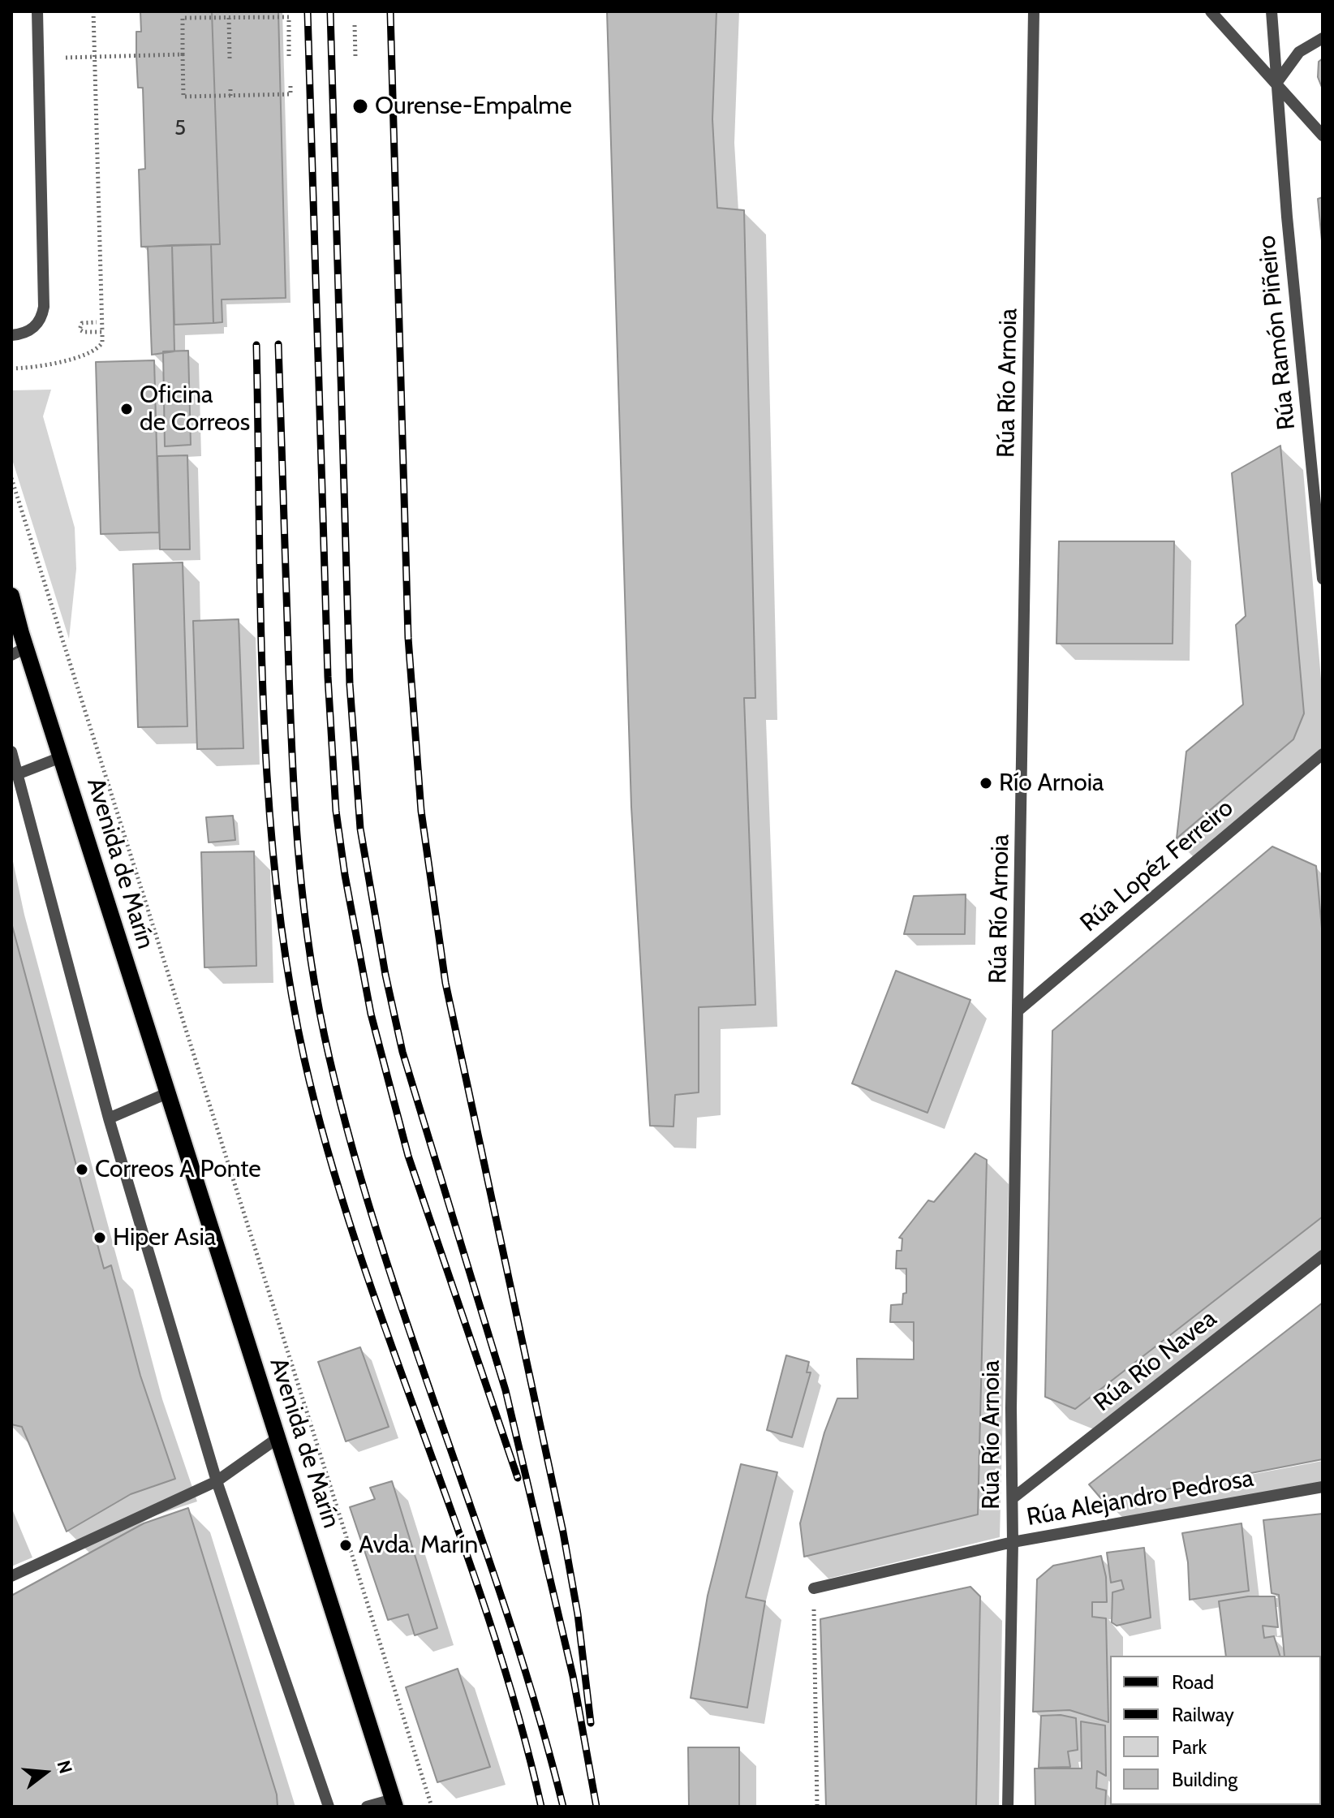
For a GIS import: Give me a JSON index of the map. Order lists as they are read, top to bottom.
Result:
{
  "streets": {
    "main road": ["Avenida de Marín"],
    "street": [
      "Rúa Ramón Piñeiro",
      "Rúa Río Arnoia",
      "Rúa Lopéz Ferreiro",
      "Rúa Río Navea",
      "Rúa Alejandro Pedrosa"
    ]
  },
  "crossings": [
    ["Rúa Río Arnoia", "Rúa Lopéz Ferreiro"],
    ["Rúa Río Arnoia", "Rúa Río Navea"],
    ["Rúa Río Arnoia", "Rúa Alejandro Pedrosa"]
  ],
  "places": [
    "Ourense-Empalme",
    "Oficina de Correos",
    "Río Arnoia",
    "Correos A Ponte",
    "Hiper Asia",
    "Avda. Marín"
  ],
  "house_numbers": ["5"],
  "legend": [
    "Road",
    "Railway",
    "Park",
    "Building"
  ],
  "north": "right"
}
